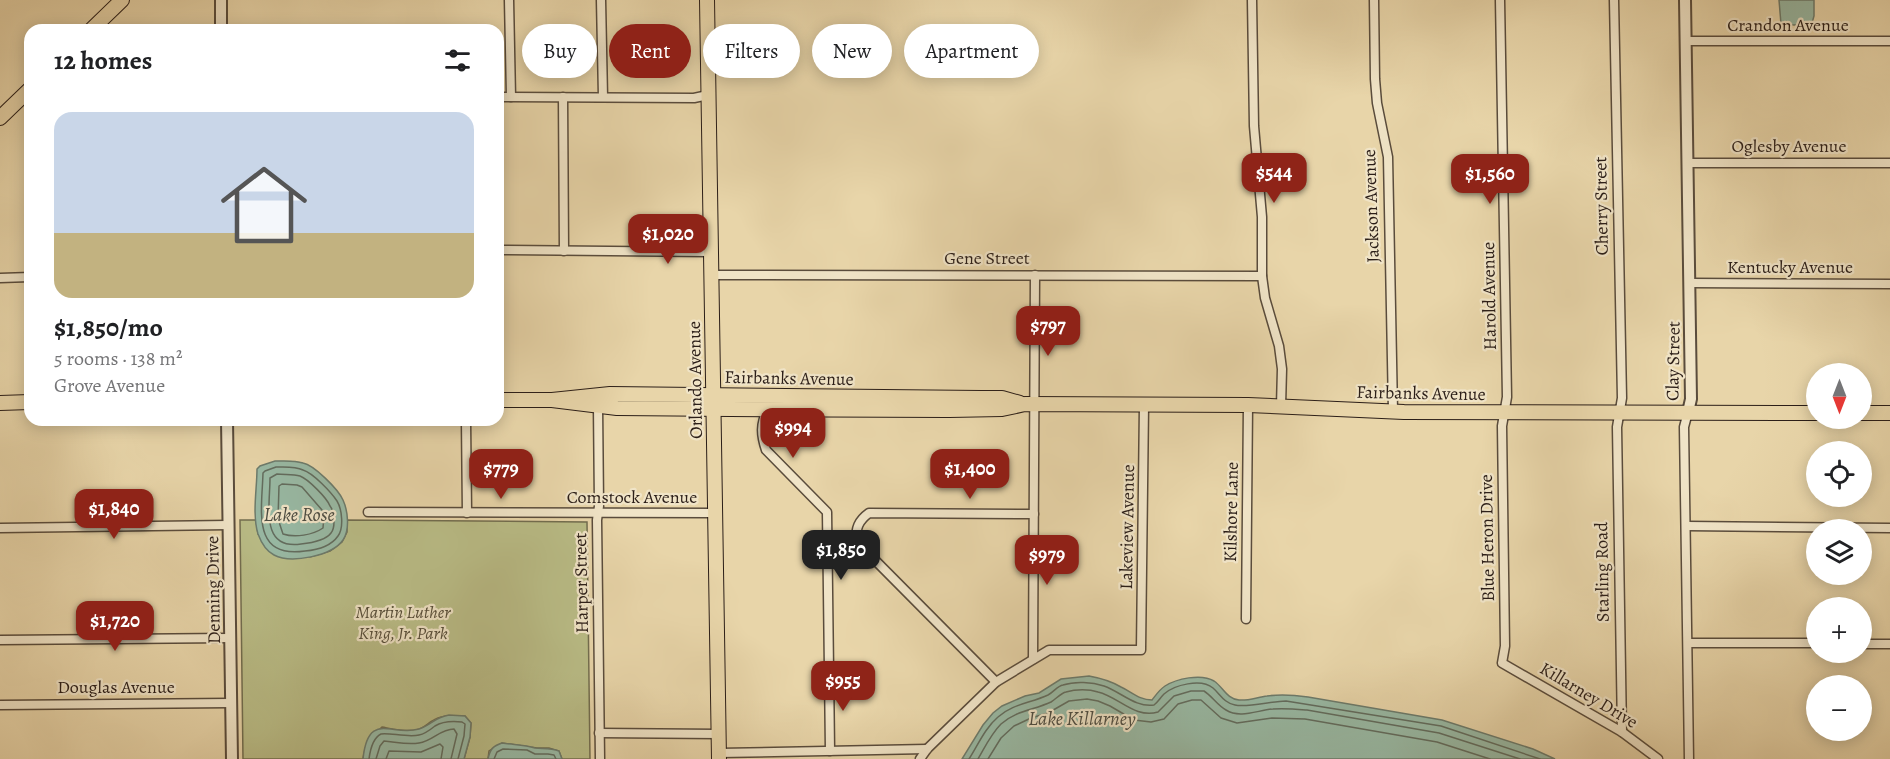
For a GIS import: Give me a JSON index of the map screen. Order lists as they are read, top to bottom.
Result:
{
  "streets": {
    "main road": ["Fairbanks Avenue", "Orlando Avenue"],
    "street": [
      "Crandon Avenue",
      "Oglesby Avenue",
      "Jackson Avenue",
      "Cherry Street",
      "Gene Street",
      "Kentucky Avenue",
      "Harold Avenue",
      "Clay Street",
      "Comstock Avenue",
      "Kilshore Lane",
      "Lakeview Avenue",
      "Blue Heron Drive",
      "Starling Road",
      "Harper Street",
      "Denning Drive",
      "Douglas Avenue",
      "Killarney Drive"
    ]
  },
  "crossings": [
    ["Crandon Avenue", "Clay Street"],
    ["Oglesby Avenue", "Clay Street"],
    ["Jackson Avenue", "Fairbanks Avenue"],
    ["Cherry Street", "Fairbanks Avenue"],
    ["Cherry Street", "Starling Road"],
    ["Gene Street", "Orlando Avenue"],
    ["Kentucky Avenue", "Clay Street"],
    ["Harold Avenue", "Fairbanks Avenue"],
    ["Harold Avenue", "Blue Heron Drive"],
    ["Clay Street", "Fairbanks Avenue"],
    ["Fairbanks Avenue", "Orlando Avenue"],
    ["Fairbanks Avenue", "Kilshore Lane"],
    ["Fairbanks Avenue", "Lakeview Avenue"],
    ["Fairbanks Avenue", "Blue Heron Drive"],
    ["Fairbanks Avenue", "Starling Road"],
    ["Fairbanks Avenue", "Harper Street"],
    ["Orlando Avenue", "Comstock Avenue"],
    ["Comstock Avenue", "Harper Street"],
    ["Blue Heron Drive", "Killarney Drive"],
    ["Starling Road", "Killarney Drive"],
    ["Denning Drive", "Douglas Avenue"]
  ],
  "water": ["Lake Rose", "Lake Killarney"],
  "parks": ["Martin Luther King, Jr. Park"],
  "north": "bottom",
  "page": {
    "chip": [
      "Buy",
      "Rent",
      "Filters",
      "New",
      "Apartment"
    ],
    "heading": "12 homes",
    "list": [
      {
        "name": "$1,850/mo",
        "note": "5 rooms · 138 m² · Grove Avenue"
      }
    ],
    "price": [
      "$544",
      "$1,560",
      "$1,020",
      "$797",
      "$994",
      "$779",
      "$1,400",
      "$1,840",
      "$1,850",
      "$979",
      "$1,720",
      "$955"
    ],
    "map_buttons": ["+", "−"]
  }
}
